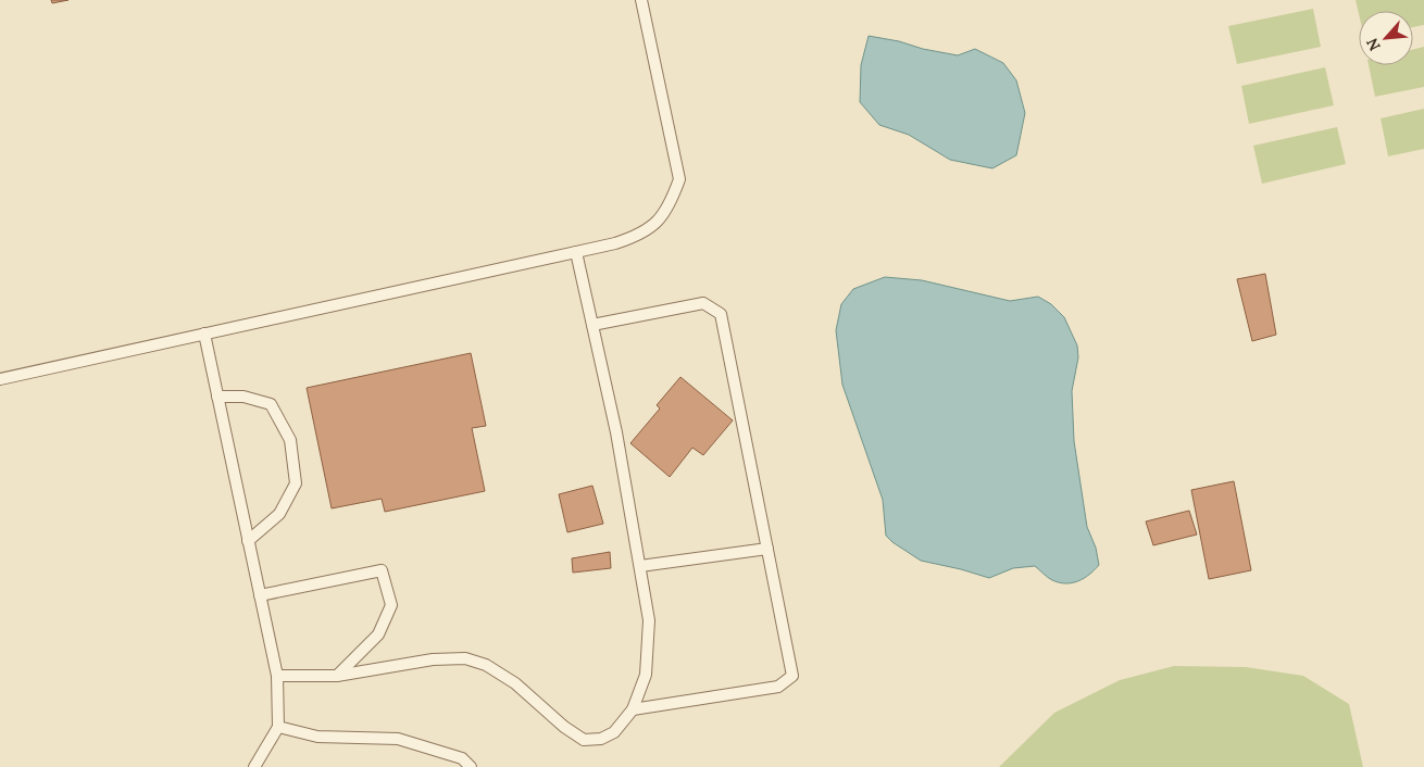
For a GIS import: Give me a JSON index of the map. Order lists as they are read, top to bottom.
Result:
{
  "north": "bottom left"
}
